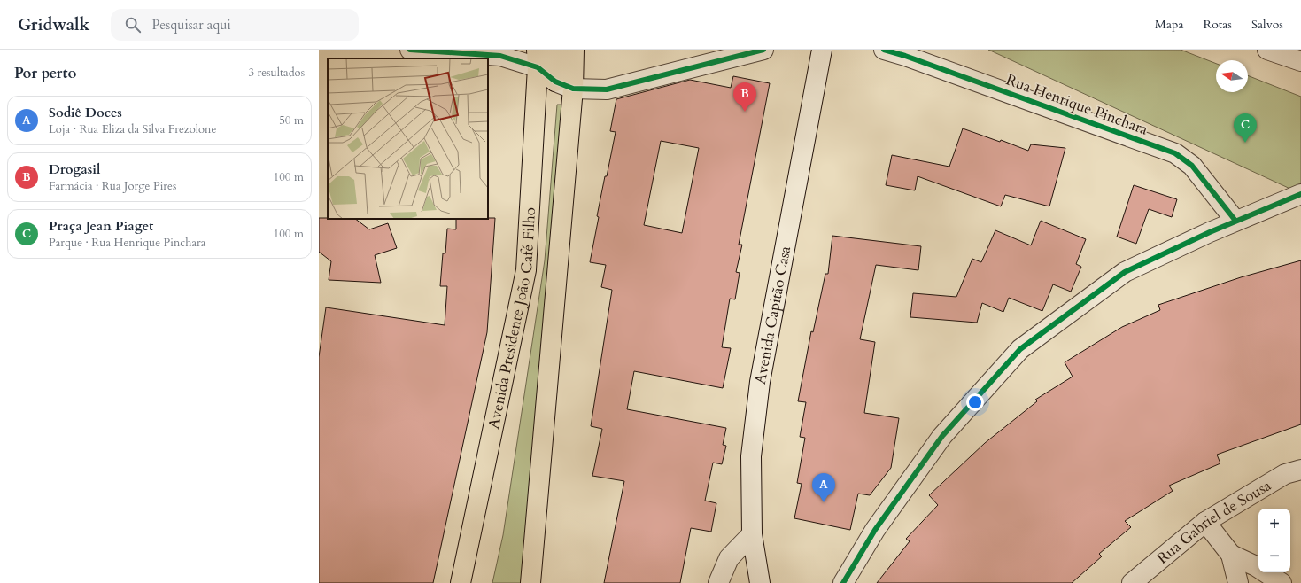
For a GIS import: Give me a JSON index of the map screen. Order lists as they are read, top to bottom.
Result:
{
  "streets": {
    "main road": ["Avenida Presidente João Café Filho"],
    "street": ["Rua Henrique Pinchara", "Avenida Capitão Casa", "Rua Gabriel de Sousa"]
  },
  "north": "left",
  "page": {
    "header": "Gridwalk",
    "search": "Pesquisar aqui",
    "nav": ["Mapa", "Rotas", "Salvos"],
    "heading": ["Por perto", "3 resultados"],
    "pins": ["B", "C", "A"],
    "list": [
      {
        "mark": "A",
        "name": "Sodiê Doces",
        "note": "Loja · Rua Eliza da Silva Frezolone",
        "value": "50 m"
      },
      {
        "mark": "B",
        "name": "Drogasil",
        "note": "Farmácia · Rua Jorge Pires",
        "value": "100 m"
      },
      {
        "mark": "C",
        "name": "Praça Jean Piaget",
        "note": "Parque · Rua Henrique Pinchara",
        "value": "100 m"
      }
    ],
    "map_buttons": ["+", "−"]
  }
}
